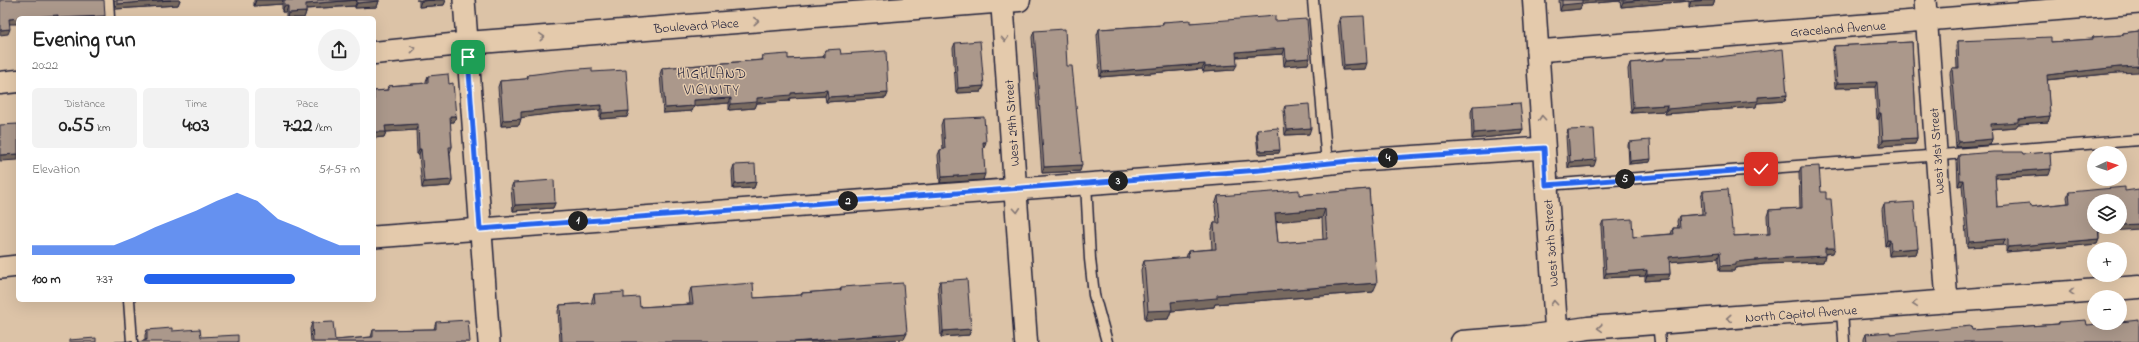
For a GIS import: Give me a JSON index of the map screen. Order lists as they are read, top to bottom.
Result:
{
  "streets": {
    "main road": [
      "Boulevard Place",
      "West 29th Street",
      "West 30th Street",
      "North Capitol Avenue"
    ],
    "street": ["Graceland Avenue", "West 31st Street"]
  },
  "crossings": [
    ["Boulevard Place", "West 29th Street"],
    ["Graceland Avenue", "West 31st Street"],
    ["Graceland Avenue", "West 30th Street"],
    ["West 31st Street", "North Capitol Avenue"],
    ["West 30th Street", "North Capitol Avenue"]
  ],
  "one_way": [
    "Boulevard Place",
    "West 29th Street",
    "West 30th Street",
    "North Capitol Avenue"
  ],
  "districts": ["HIGHLAND VICINITY"],
  "north": "right",
  "page": {
    "heading": ["Evening run", "20:22"],
    "stats": [
      ["Distance", "0.55 km"],
      ["Time", "4:03"],
      ["Pace", "7:22 /km"]
    ],
    "map_buttons": ["+", "−"],
    "pins": [
      "4",
      "5",
      "3",
      "2",
      "1"
    ],
    "chart": ["Elevation", "51–57 m"],
    "list": [
      {
        "name": "100 m",
        "note": "7:37"
      }
    ]
  }
}
